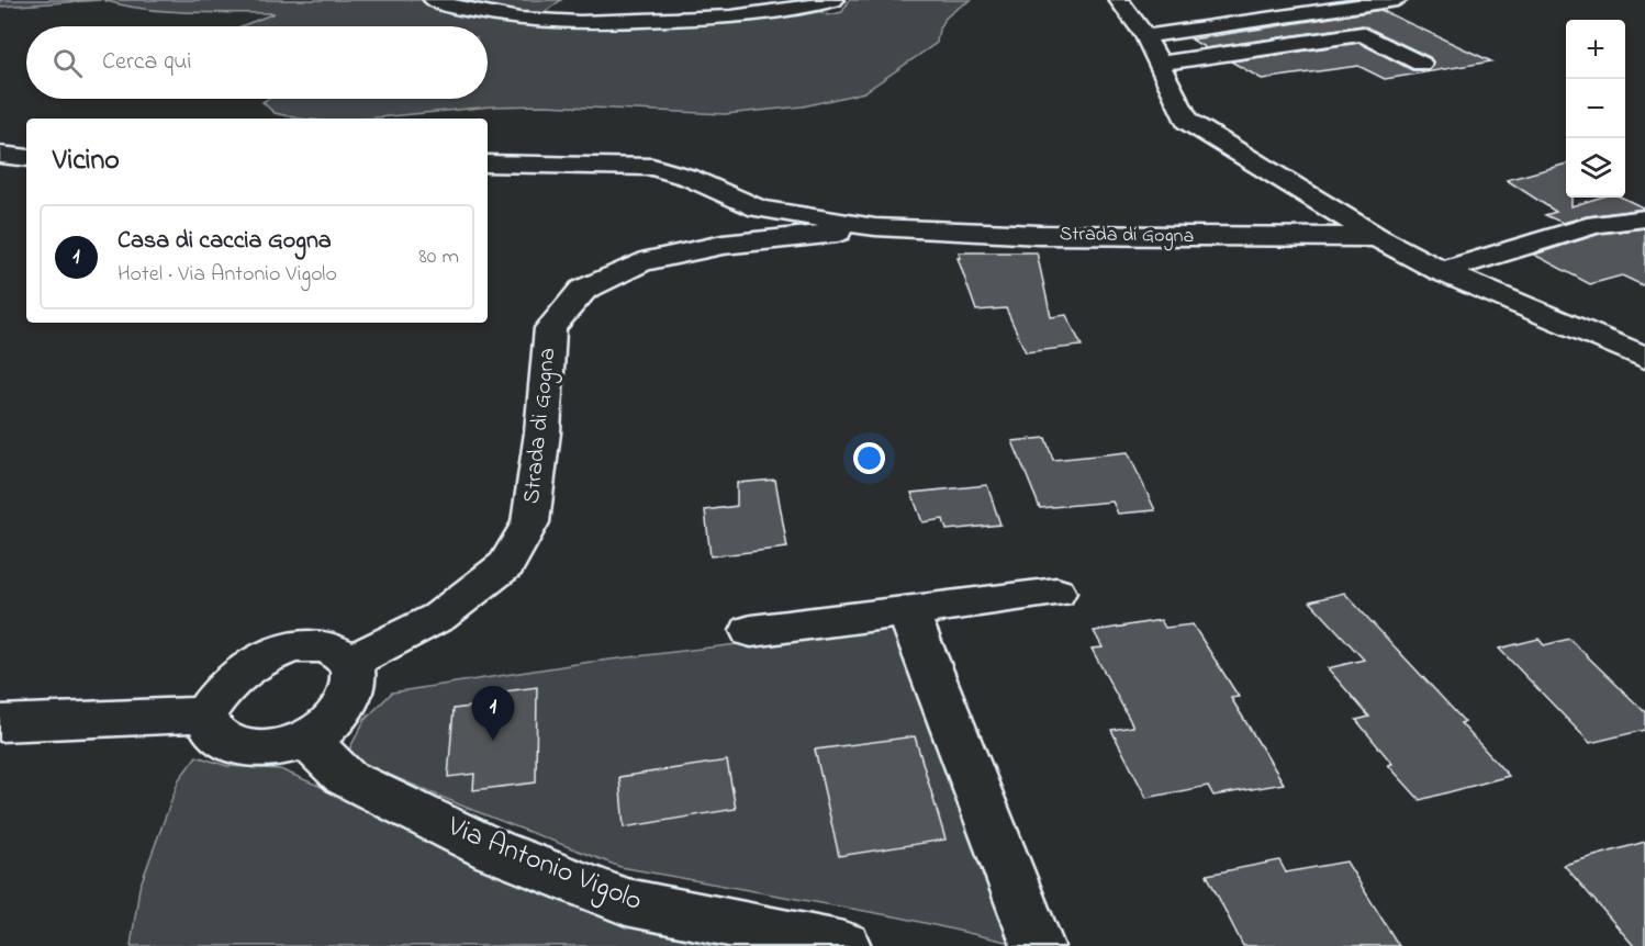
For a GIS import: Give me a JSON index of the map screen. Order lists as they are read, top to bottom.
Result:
{
  "streets": {
    "street": ["Strada di Gogna", "Via Antonio Vigolo"]
  },
  "crossings": [
    ["Strada di Gogna", "Via Antonio Vigolo"]
  ],
  "page": {
    "map_buttons": ["+", "−"],
    "search": "Cerca qui",
    "heading": "Vicino",
    "list": [
      {
        "mark": "1",
        "name": "Casa di caccia Gogna",
        "note": "Hotel · Via Antonio Vigolo",
        "value": "80 m"
      }
    ],
    "pins": "1"
  }
}
